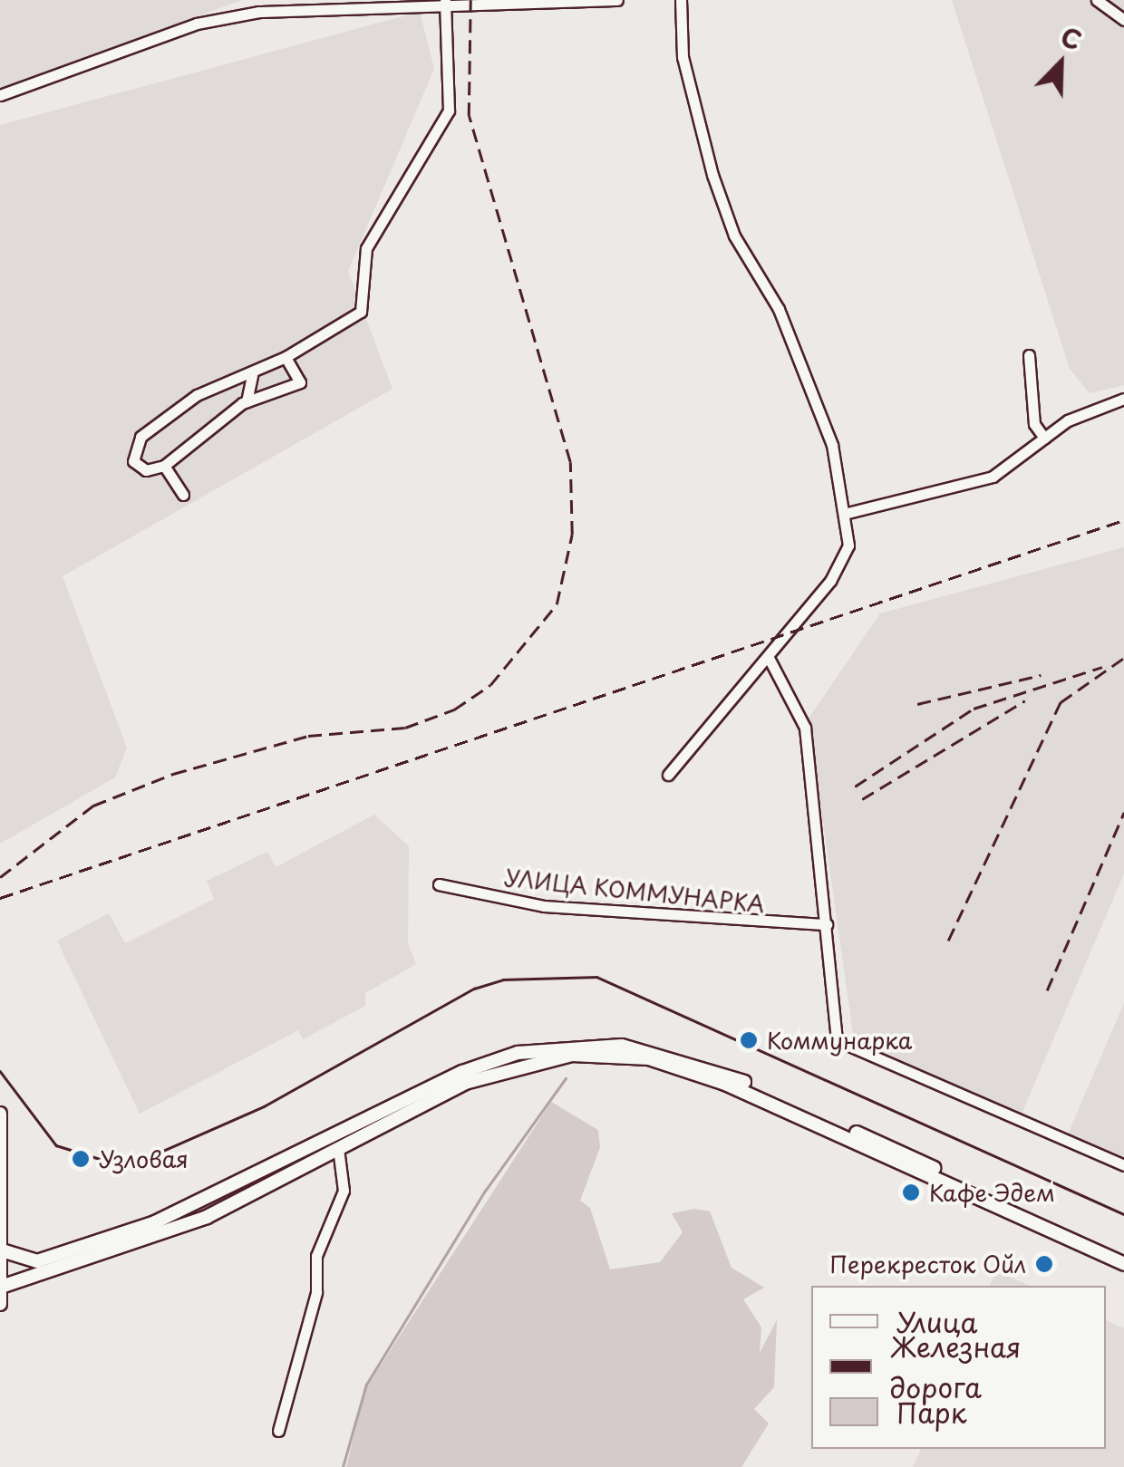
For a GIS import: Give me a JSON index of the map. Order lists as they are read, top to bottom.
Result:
{
  "streets": {
    "street": ["УЛИЦА КОММУНАРКА"]
  },
  "places": [
    "Коммунарка",
    "Узловая",
    "Кафе Эдем",
    "Перекресток Ойл"
  ],
  "legend": ["Улица", "Железная дорога", "Парк"],
  "north": "top right"
}
